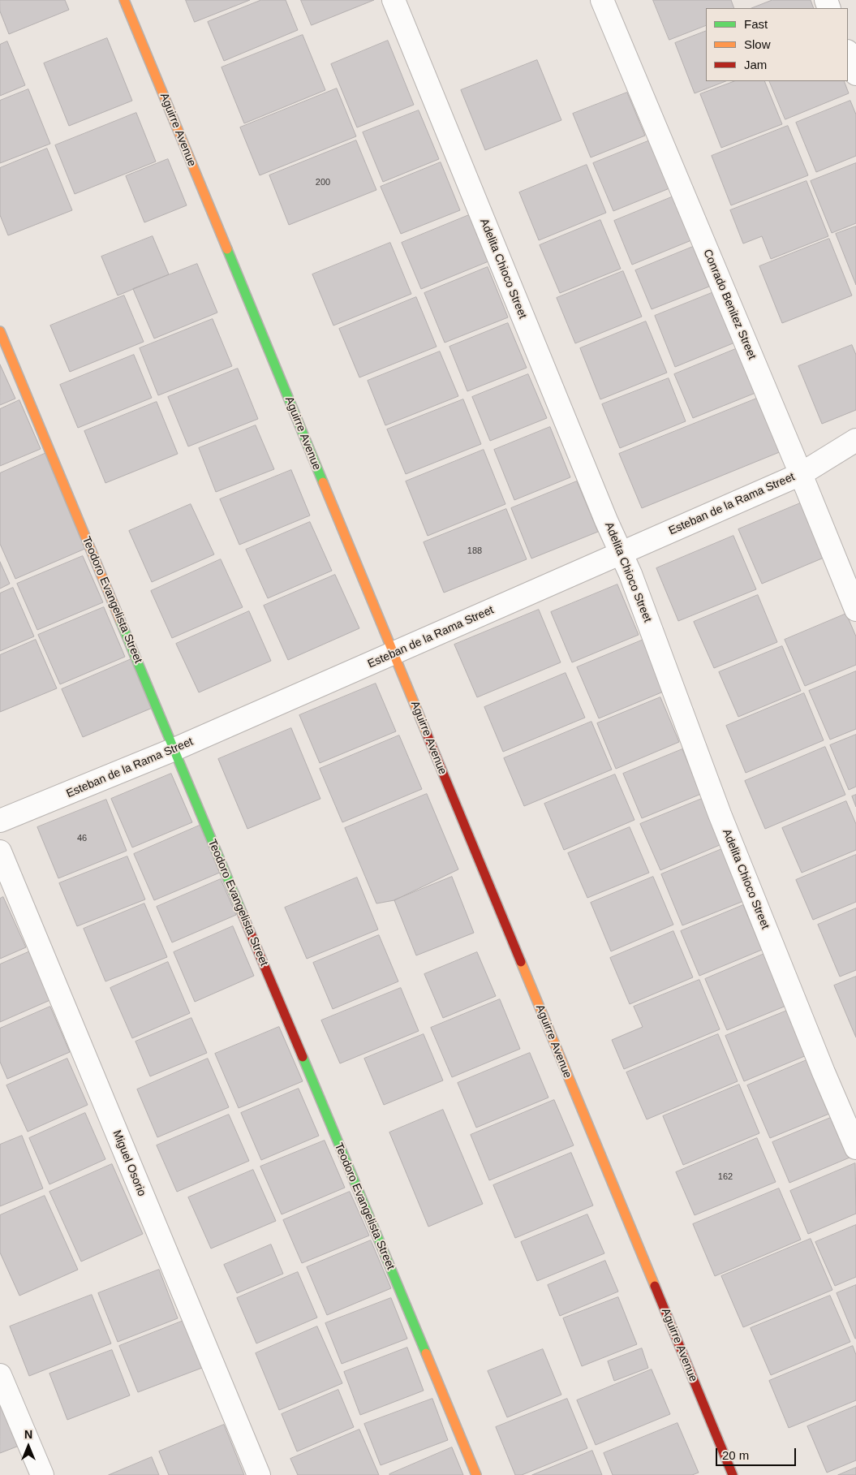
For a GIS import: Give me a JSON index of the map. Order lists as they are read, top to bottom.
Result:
{
  "streets": {
    "street": [
      "Aguirre Avenue",
      "Adelita Chioco Street",
      "Conrado Benitez Street",
      "Esteban de la Rama Street",
      "Teodoro Evangelista Street",
      "Miguel Osorio"
    ]
  },
  "crossings": [
    ["Aguirre Avenue", "Esteban de la Rama Street"],
    ["Adelita Chioco Street", "Esteban de la Rama Street"],
    ["Conrado Benitez Street", "Esteban de la Rama Street"],
    ["Esteban de la Rama Street", "Teodoro Evangelista Street"]
  ],
  "house_numbers": [
    "200",
    "188",
    "46",
    "162"
  ],
  "legend": ["Fast", "Slow", "Jam"],
  "scale_bar": "20 m",
  "north": "top"
}
